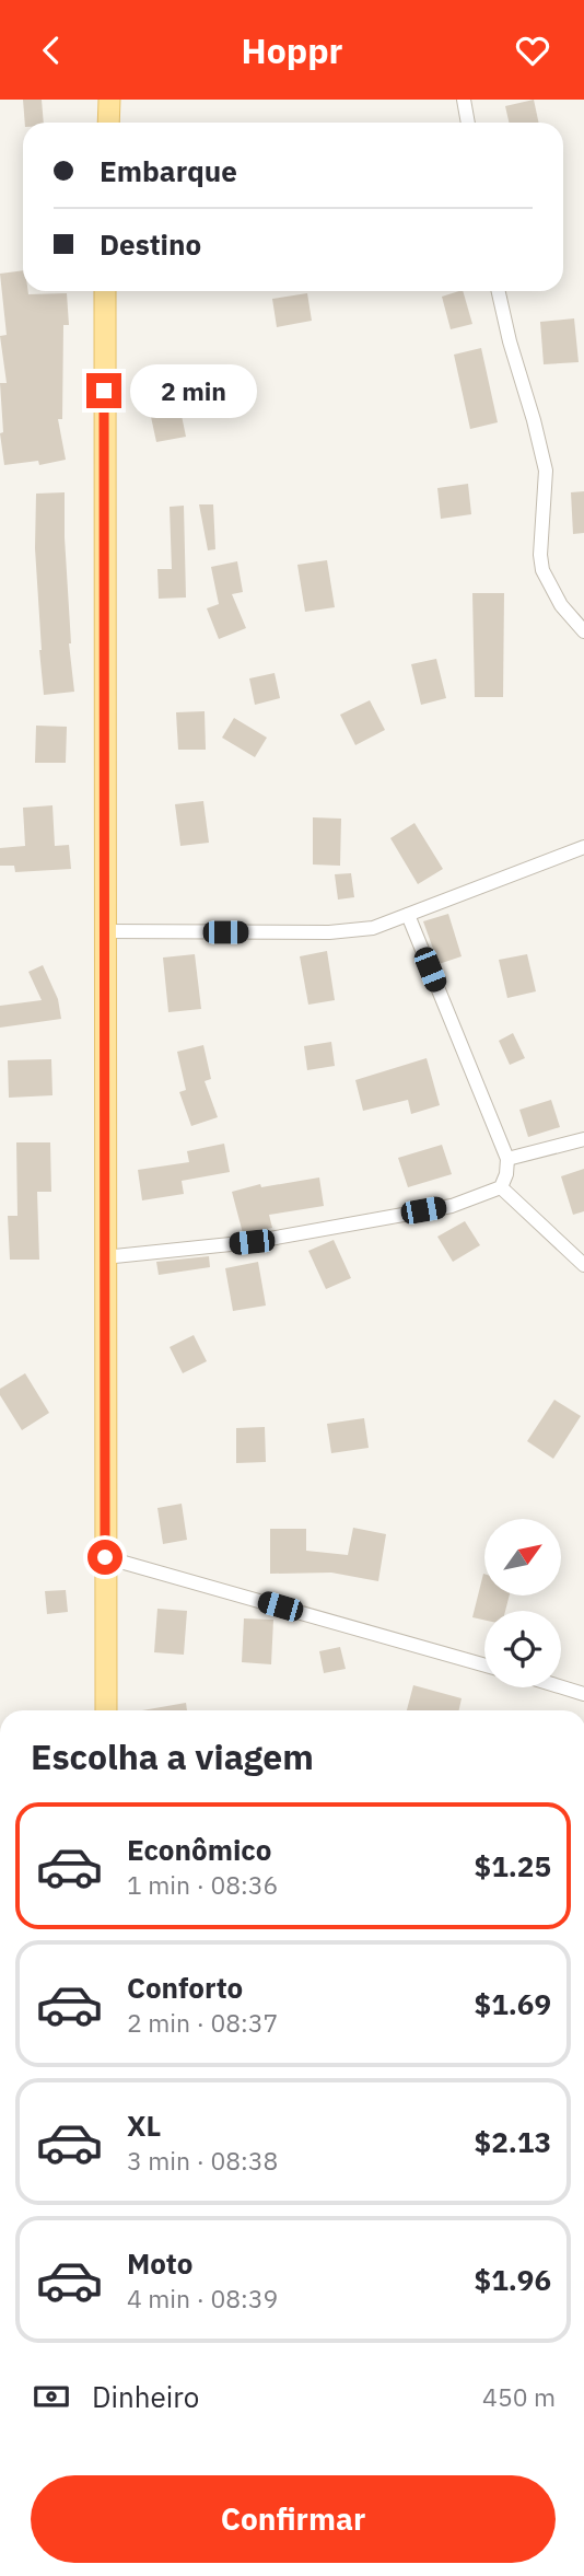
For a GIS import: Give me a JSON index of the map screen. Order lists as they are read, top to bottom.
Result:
{
  "north": "top right",
  "page": {
    "header": "Hoppr",
    "banner": ["Embarque", "Destino"],
    "bubble": "2 min",
    "heading": "Escolha a viagem",
    "list": [
      {
        "name": "Econômico",
        "note": "1 min · 08:36",
        "value": "$1.25"
      },
      {
        "name": "Conforto",
        "note": "2 min · 08:37",
        "value": "$1.69"
      },
      {
        "name": "XL",
        "note": "3 min · 08:38",
        "value": "$2.13"
      },
      {
        "name": "Moto",
        "note": "4 min · 08:39",
        "value": "$1.96"
      }
    ],
    "pay": ["Dinheiro", "450 m"],
    "buttons": "Confirmar"
  }
}
